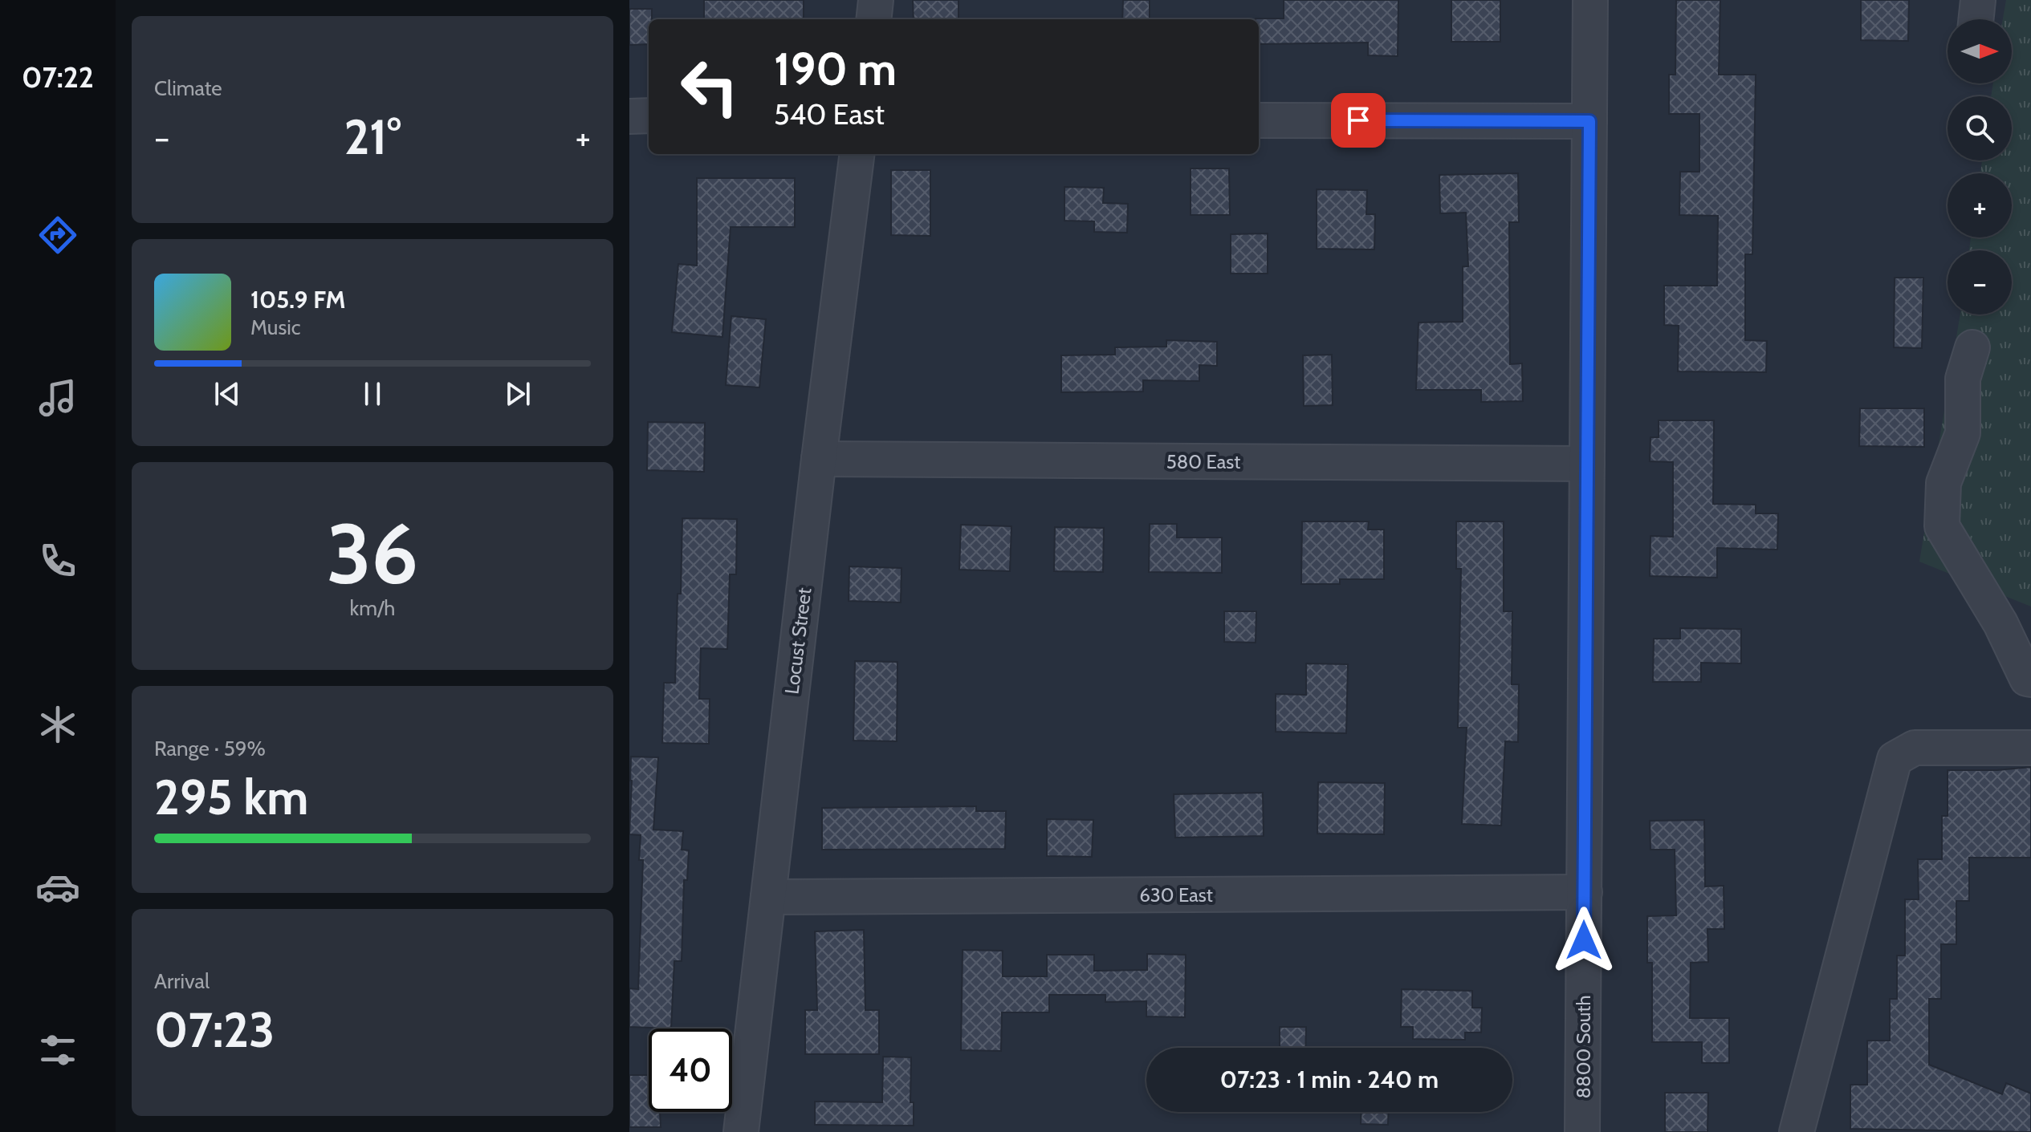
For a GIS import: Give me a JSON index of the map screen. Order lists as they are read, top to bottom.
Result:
{
  "streets": {
    "street": [
      "580 East",
      "Locust Street",
      "630 East",
      "8800 South"
    ]
  },
  "crossings": [
    ["580 East", "Locust Street"],
    ["580 East", "8800 South"],
    ["Locust Street", "630 East"],
    ["630 East", "8800 South"]
  ],
  "north": "right",
  "page": {
    "tabs": "07:22",
    "tile": [
      "Climate",
      ["36", "km/h"],
      ["Range · 59%", "295 km"],
      ["Arrival", "07:23"]
    ],
    "map_buttons": ["+", "−"],
    "turn": ["190 m", "540 East"],
    "heat": ["−", "21°", "+"],
    "song": ["105.9 FM", "Music"],
    "limit": "40",
    "trip": "07:23 · 1 min · 240 m"
  }
}
